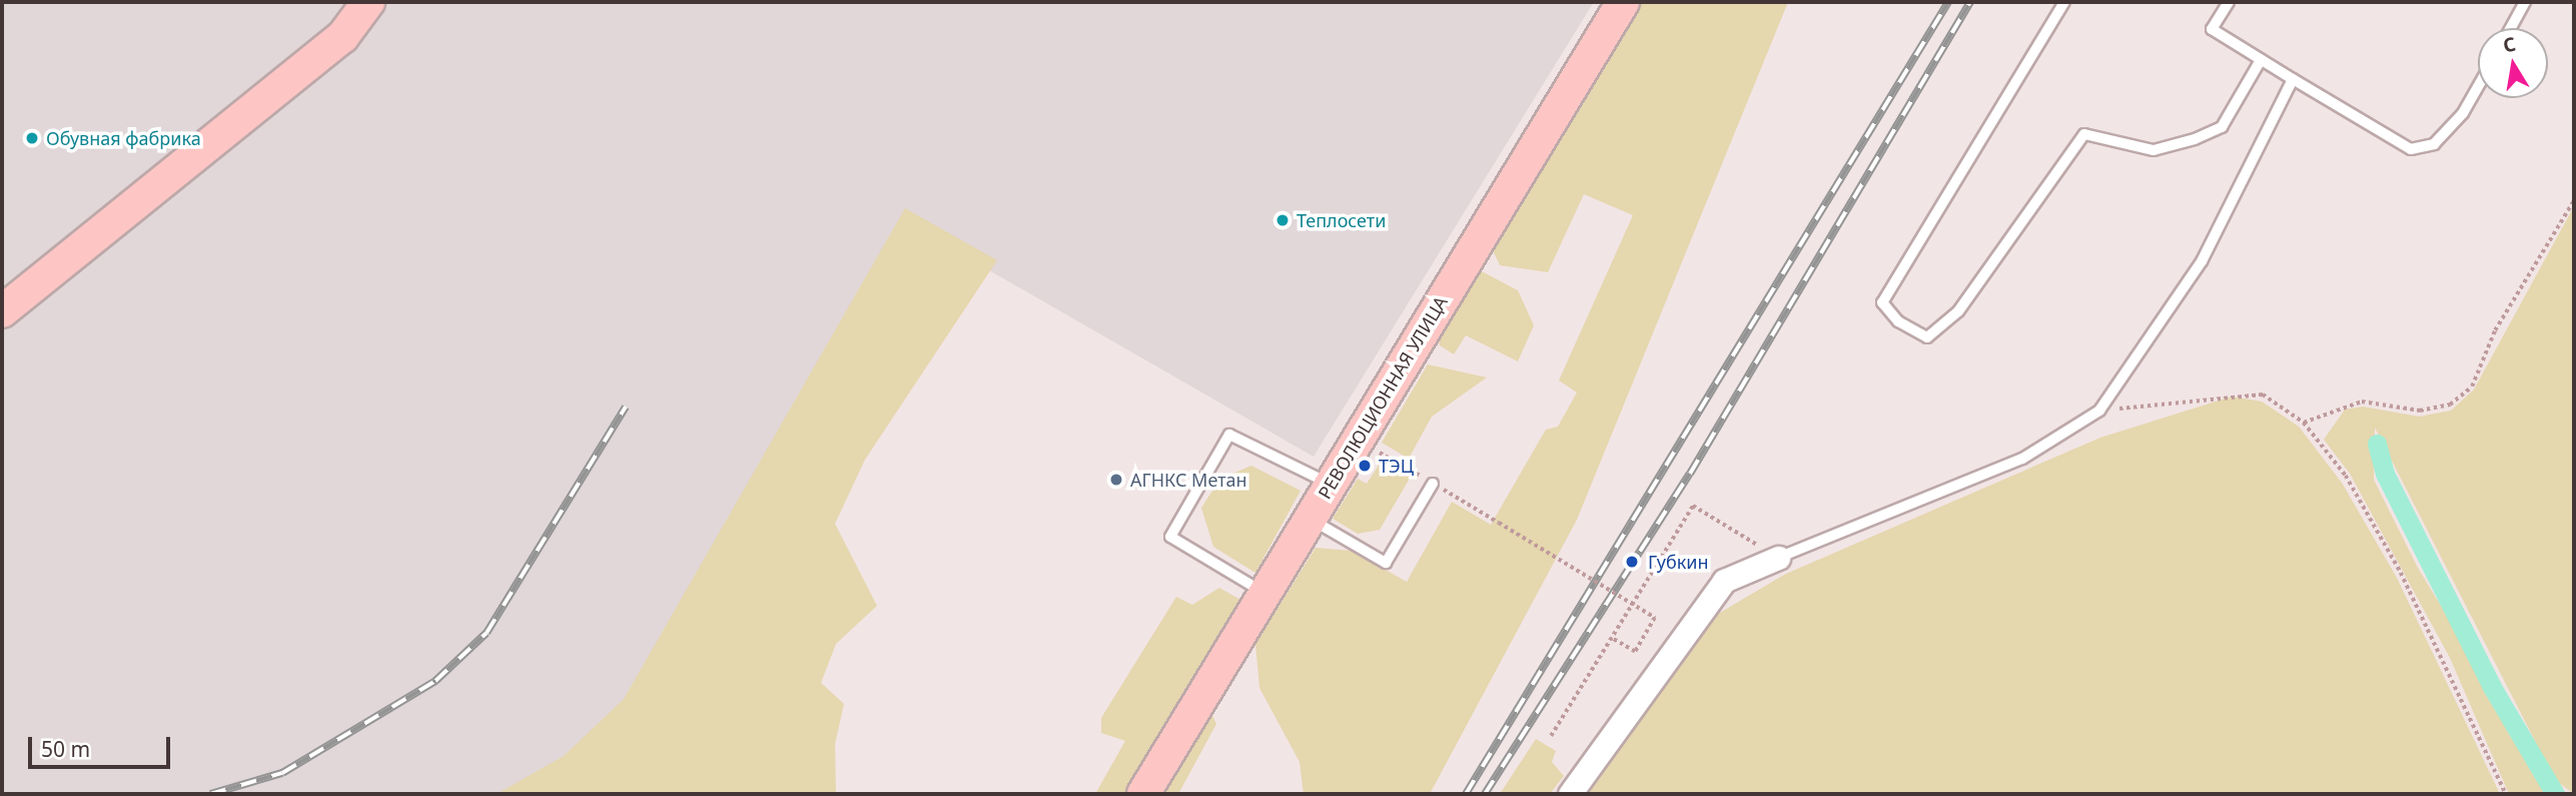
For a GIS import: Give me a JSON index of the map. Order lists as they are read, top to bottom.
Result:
{
  "streets": {
    "street": ["РЕВОЛЮЦИОННАЯ УЛИЦА"]
  },
  "places": [
    "Обувная фабрика",
    "Теплосети",
    "ТЭЦ",
    "АГНКС Метан",
    "Губкин"
  ],
  "scale_bar": "50 m",
  "north": "top"
}
